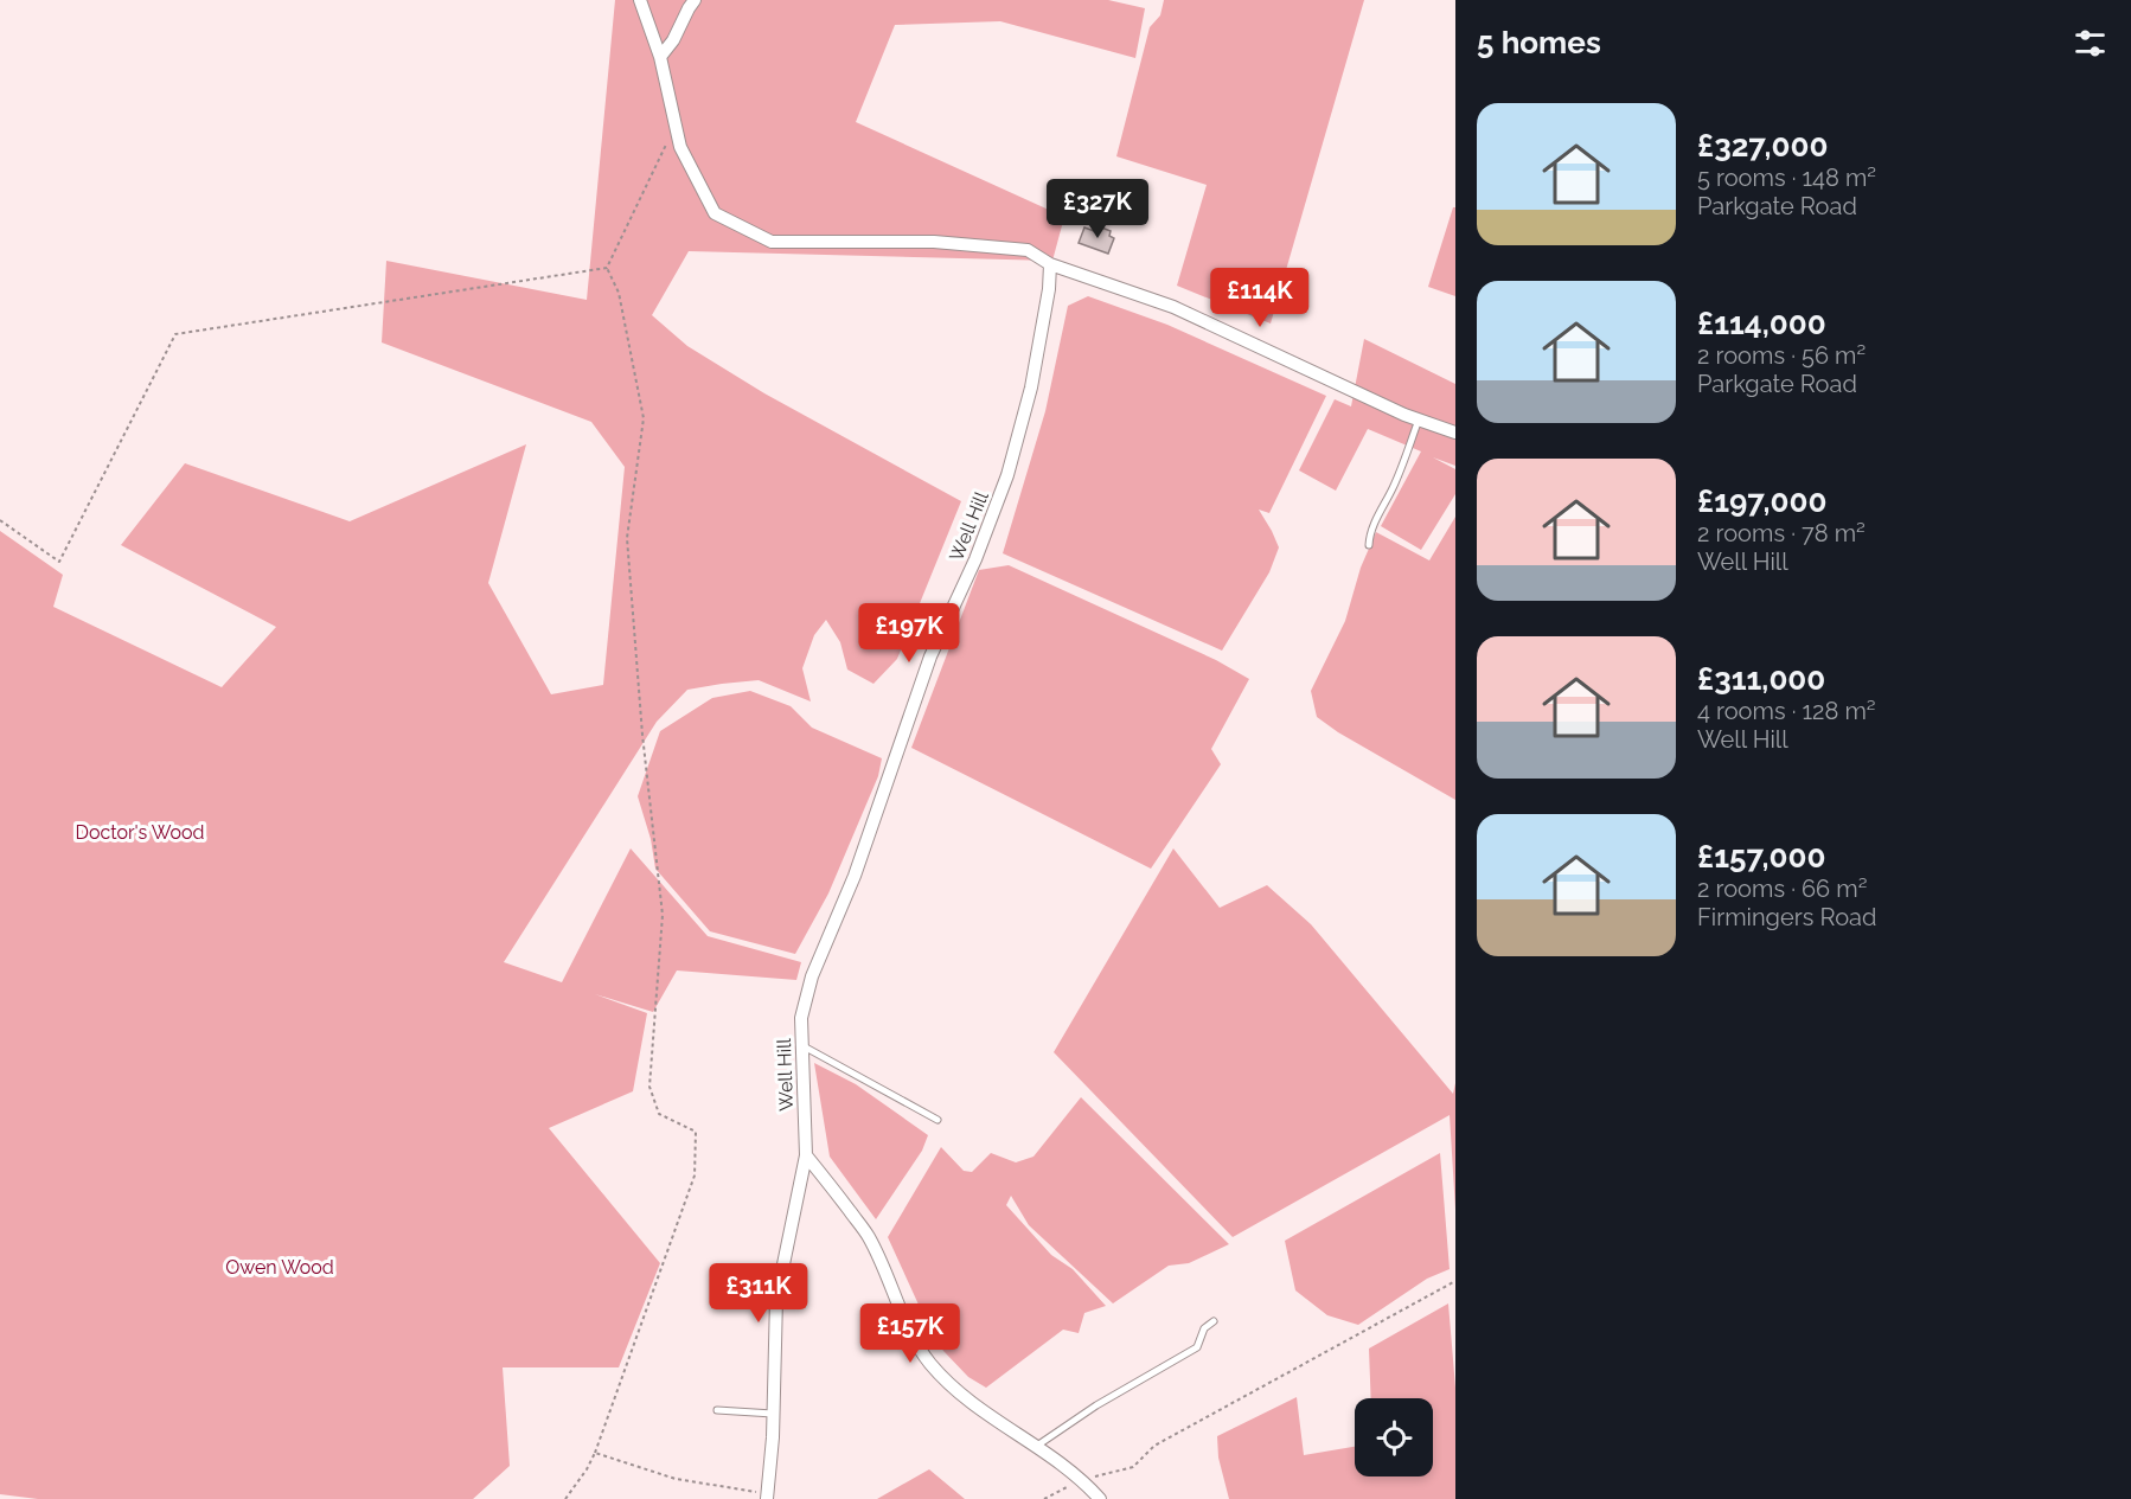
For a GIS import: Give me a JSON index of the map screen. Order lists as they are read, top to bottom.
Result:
{
  "streets": {
    "street": ["Well Hill"]
  },
  "parks": ["Doctor's Wood", "Owen Wood"],
  "page": {
    "heading": "5 homes",
    "list": [
      {
        "name": "£327,000",
        "note": "5 rooms · 148 m² · Parkgate Road"
      },
      {
        "name": "£114,000",
        "note": "2 rooms · 56 m² · Parkgate Road"
      },
      {
        "name": "£197,000",
        "note": "2 rooms · 78 m² · Well Hill"
      },
      {
        "name": "£311,000",
        "note": "4 rooms · 128 m² · Well Hill"
      },
      {
        "name": "£157,000",
        "note": "2 rooms · 66 m² · Firmingers Road"
      }
    ],
    "price": [
      "£327K",
      "£114K",
      "£197K",
      "£311K",
      "£157K"
    ]
  }
}
